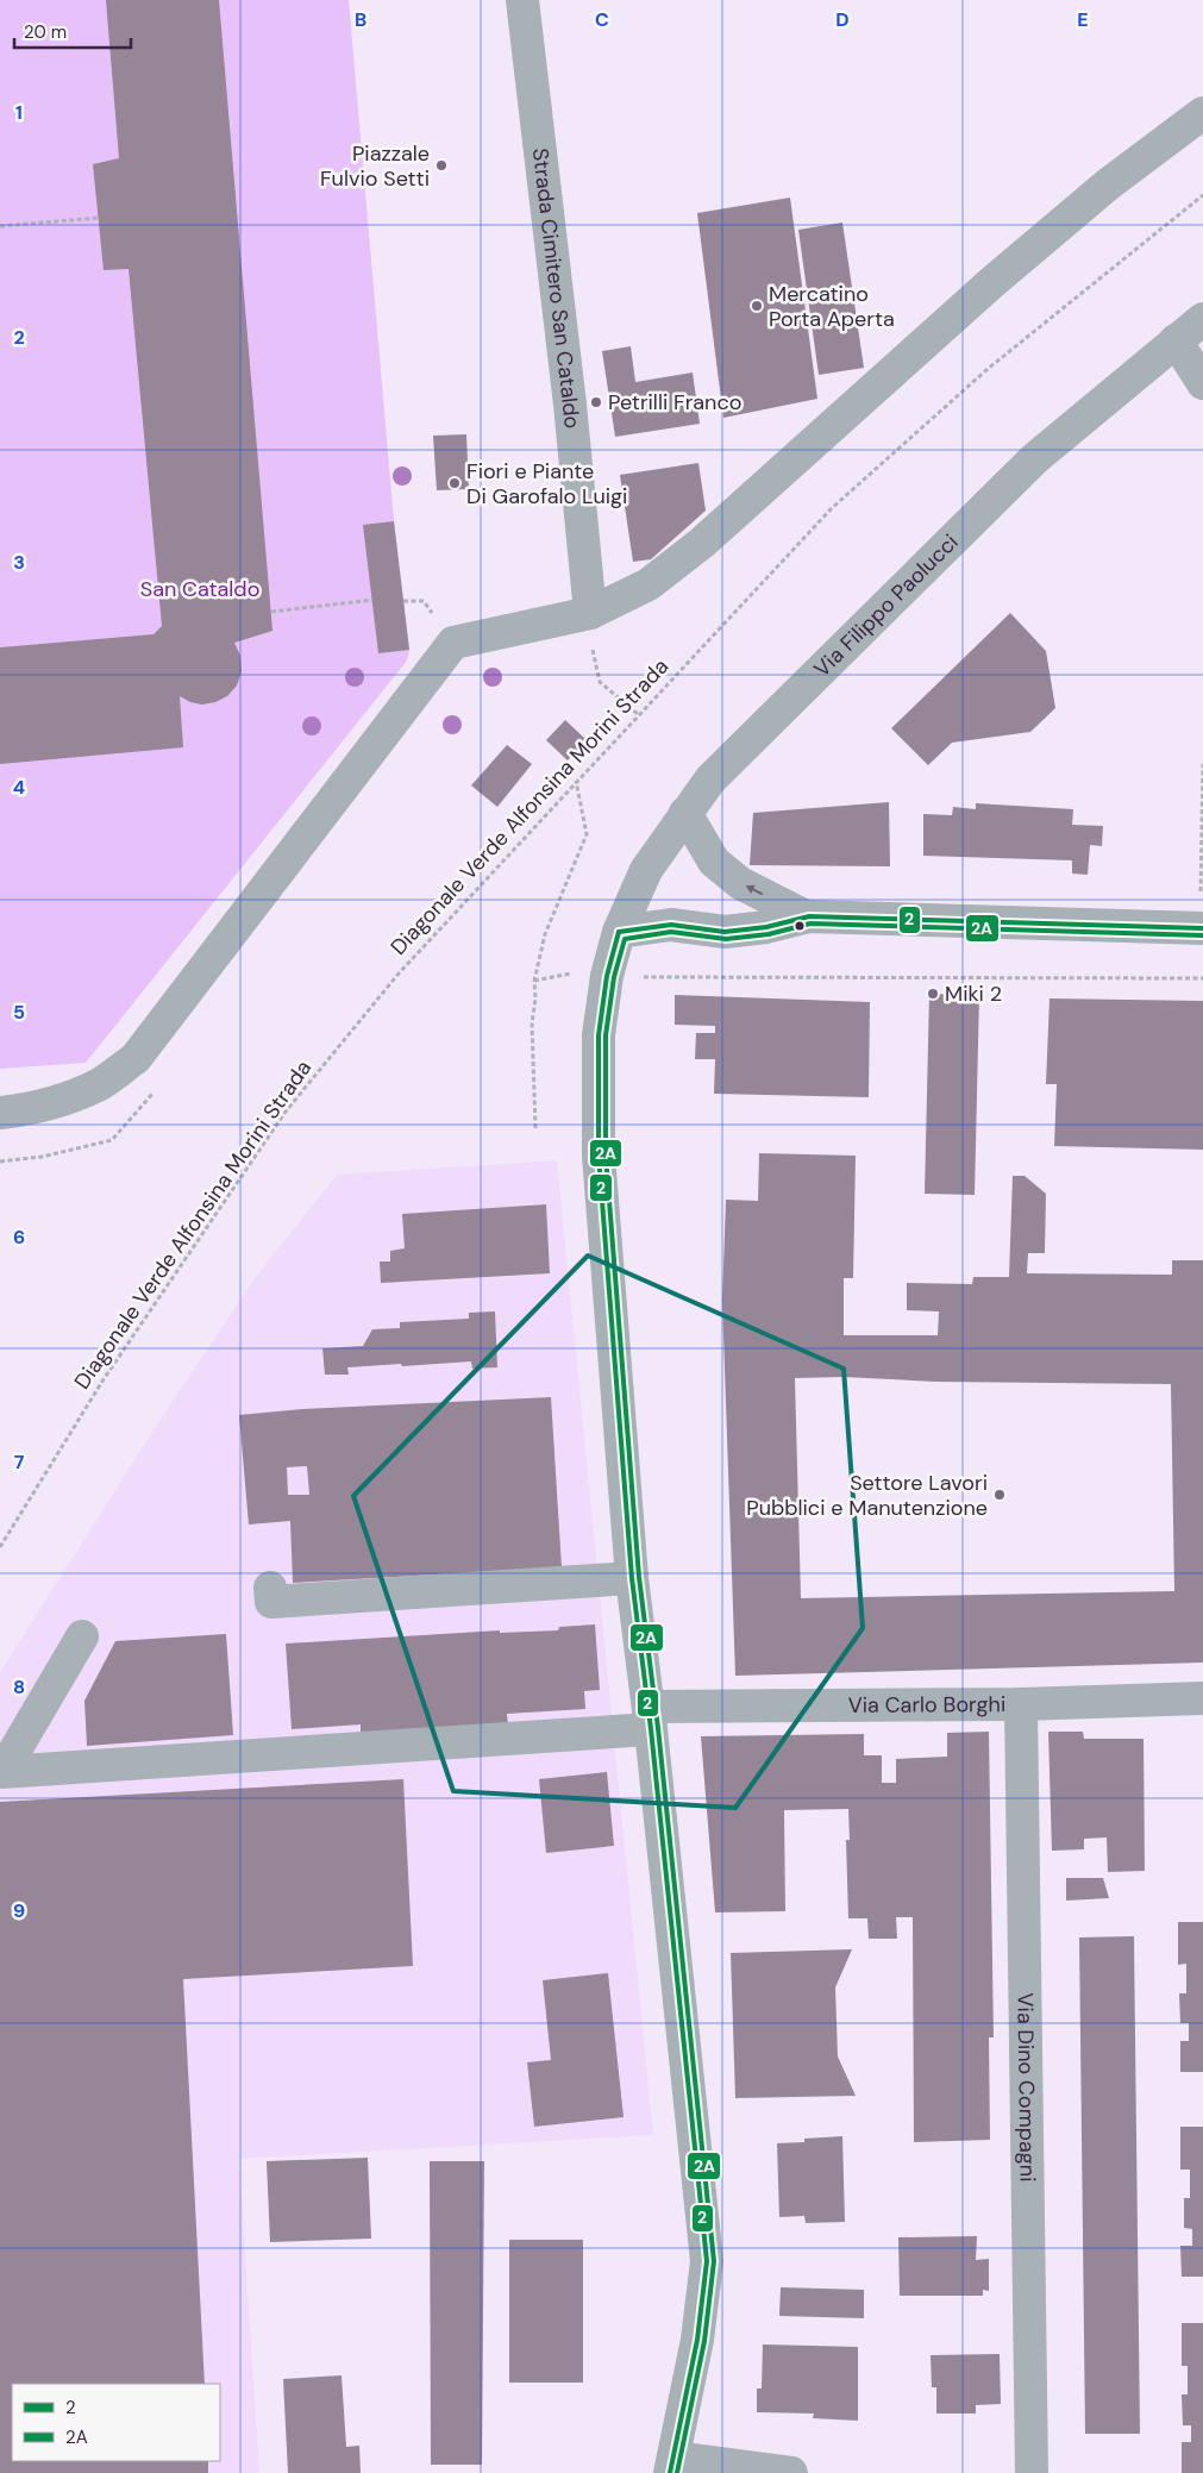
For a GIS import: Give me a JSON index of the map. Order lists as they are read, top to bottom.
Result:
{
  "streets": {
    "street": [
      "Strada Cimitero San Cataldo",
      "Via Filippo Paolucci",
      "Via Carlo Borghi",
      "Via Dino Compagni"
    ],
    "path": ["Diagonale Verde Alfonsina Morini Strada"]
  },
  "crossings": [
    ["Via Filippo Paolucci", "Via Carlo Borghi"],
    ["Via Carlo Borghi", "Via Dino Compagni"]
  ],
  "parks": ["San Cataldo"],
  "places": [
    "Piazzale Fulvio Setti",
    "Mercatino Porta Aperta",
    "Petrilli Franco",
    "Fiori e Piante Di Garofalo Luigi",
    "Miki 2",
    "Settore Lavori Pubblici e Manutenzione"
  ],
  "lines": ["transit line 2", "transit line 2A"],
  "legend": ["2", "2A"],
  "scale_bar": "20 m",
  "grid": {
    "columns": [
      "B",
      "C",
      "D",
      "E"
    ],
    "rows": [
      "1",
      "2",
      "3",
      "4",
      "5",
      "6",
      "7",
      "8",
      "9"
    ]
  }
}
